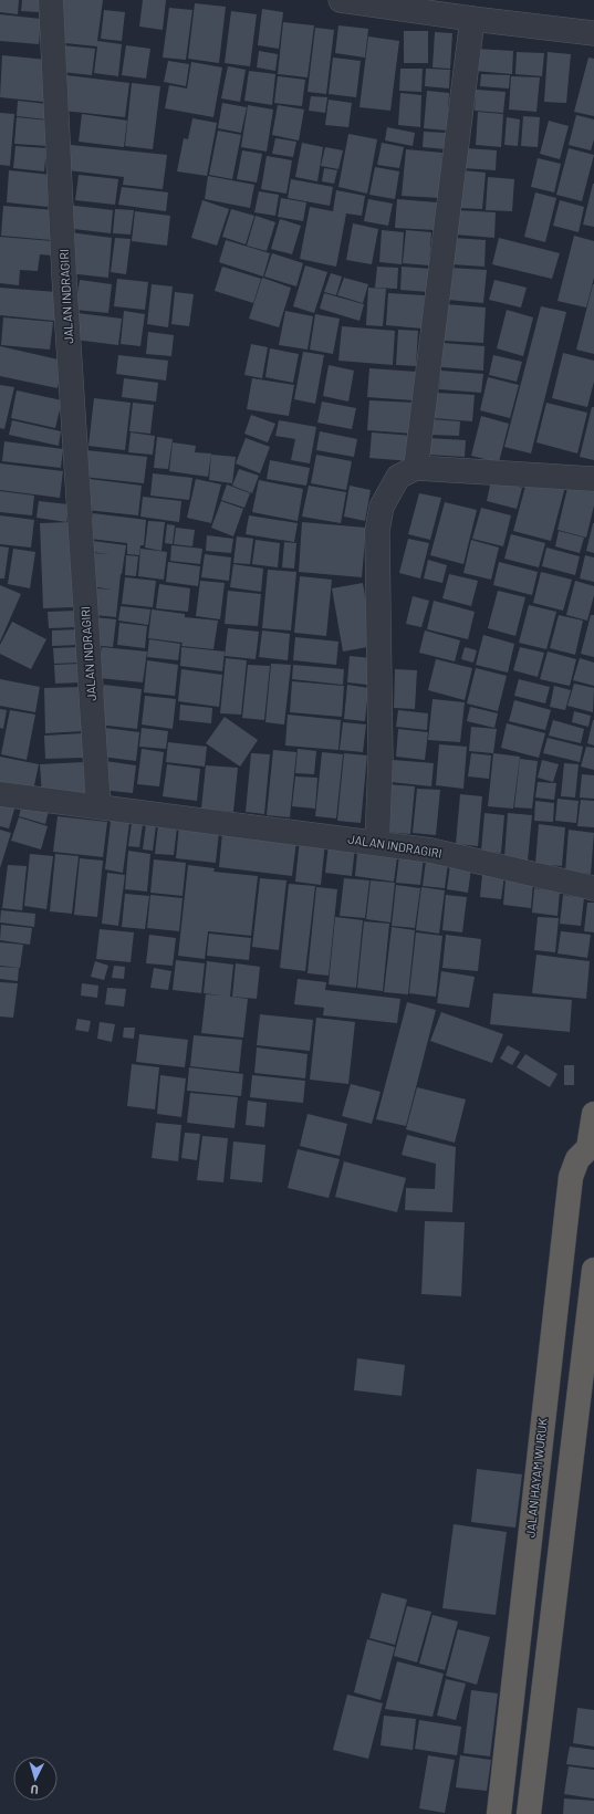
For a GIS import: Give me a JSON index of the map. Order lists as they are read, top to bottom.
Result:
{
  "streets": {
    "highway": ["JALAN HAYAM WURUK"],
    "street": ["JALAN INDRAGIRI"]
  },
  "north": "bottom"
}
